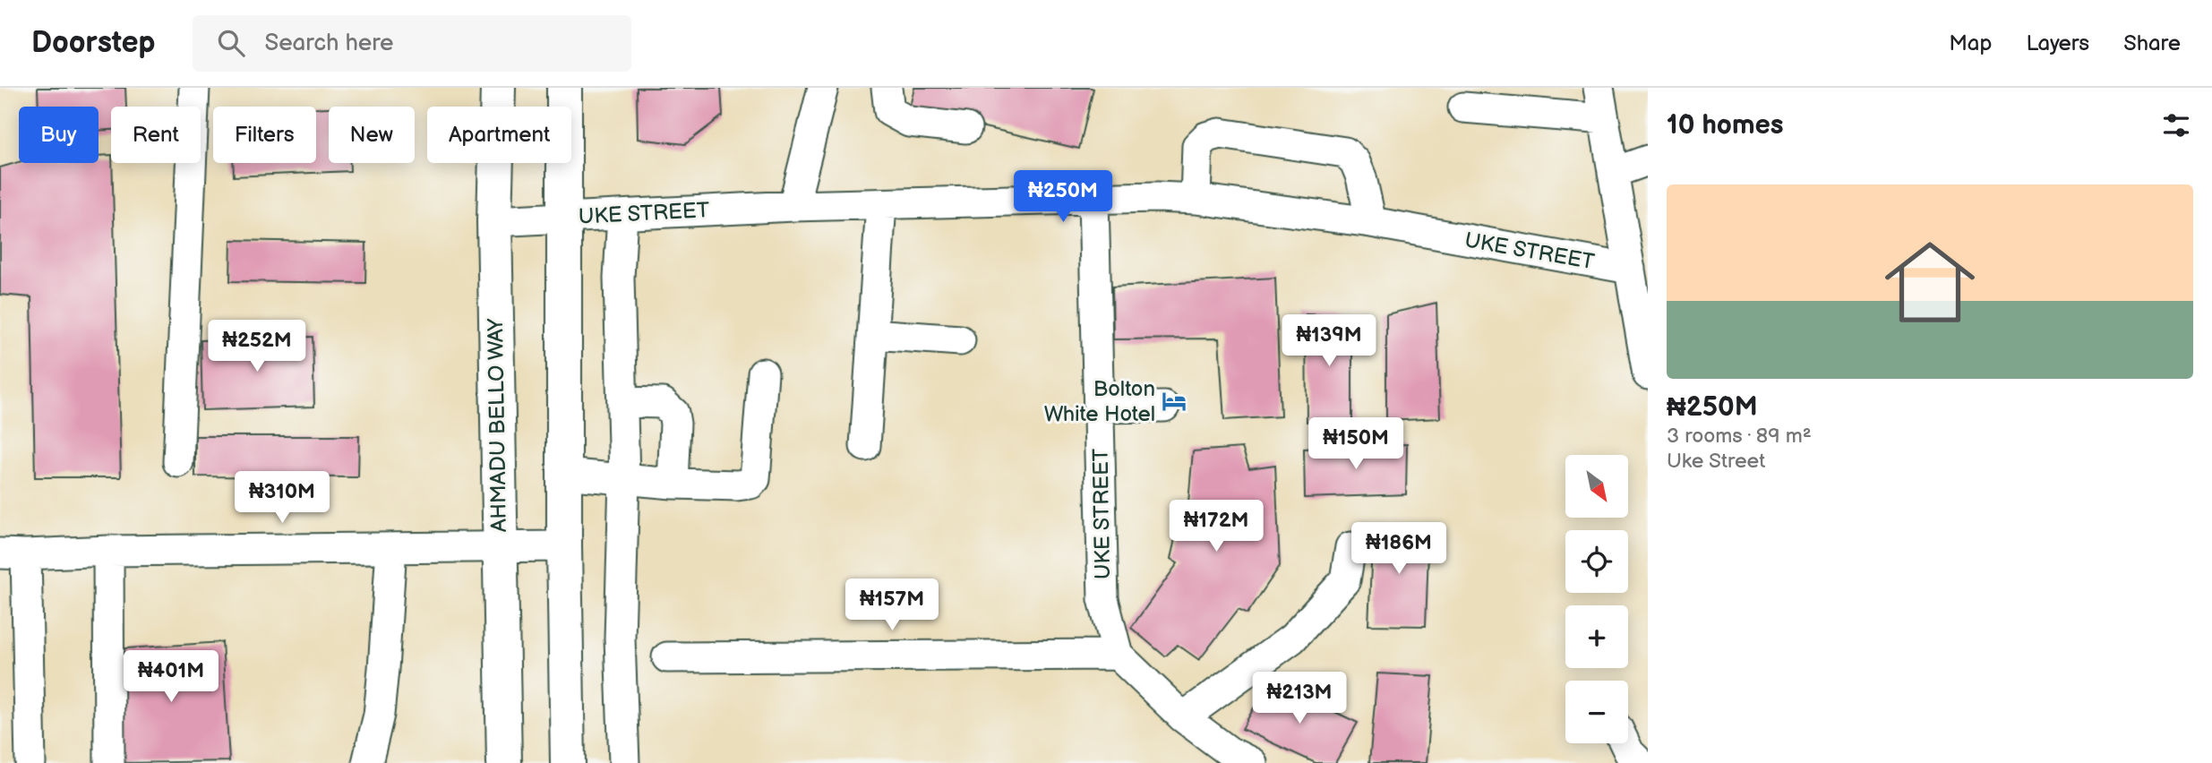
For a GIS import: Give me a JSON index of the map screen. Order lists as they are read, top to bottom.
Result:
{
  "streets": {
    "main road": ["AHMADU BELLO WAY"],
    "street": ["UKE STREET"]
  },
  "crossings": [
    ["UKE STREET", "AHMADU BELLO WAY"]
  ],
  "places": {
    "hotel": ["Bolton White Hotel"]
  },
  "north": "bottom right",
  "page": {
    "header": "Doorstep",
    "search": "Search here",
    "nav": ["Map", "Layers", "Share"],
    "heading": "10 homes",
    "chip": [
      "Buy",
      "Rent",
      "Filters",
      "New",
      "Apartment"
    ],
    "list": [
      {
        "name": "₦250M",
        "note": "3 rooms · 89 m² · Uke Street"
      }
    ],
    "price": [
      "₦250M",
      "₦139M",
      "₦252M",
      "₦150M",
      "₦310M",
      "₦172M",
      "₦186M",
      "₦157M",
      "₦401M",
      "₦213M"
    ],
    "map_buttons": ["+", "−"]
  }
}
